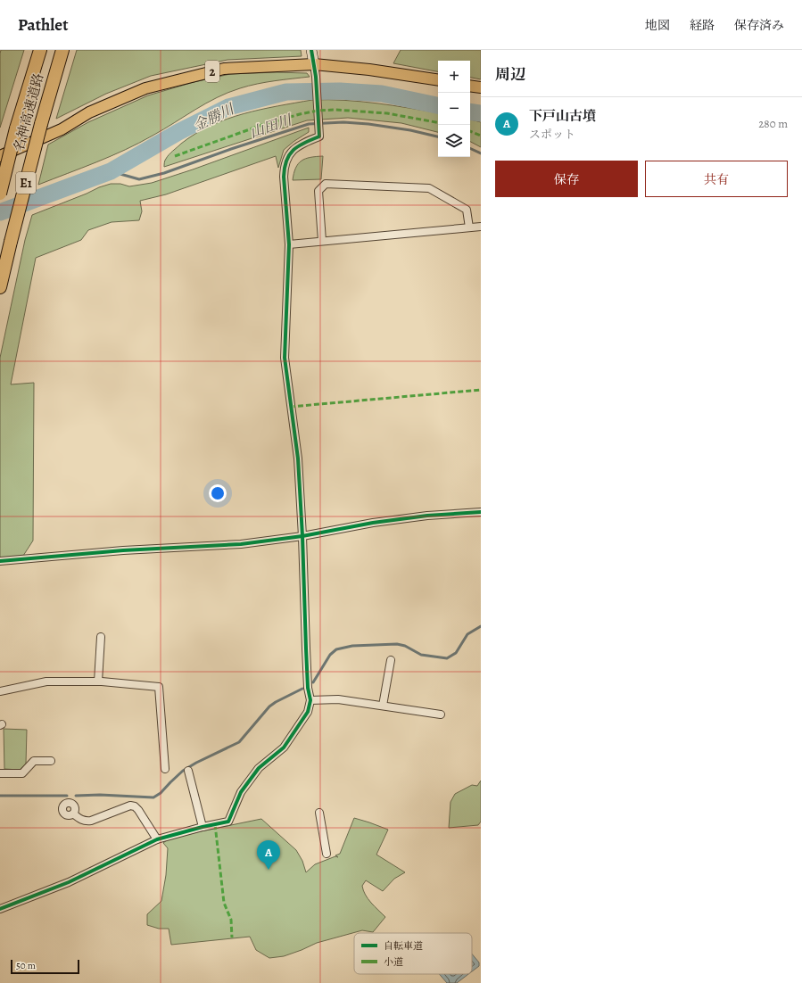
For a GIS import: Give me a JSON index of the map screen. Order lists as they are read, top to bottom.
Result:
{
  "streets": {
    "highway": ["名神高速道路", "E1"],
    "main road": ["2"]
  },
  "water": ["金勝川", "山田川"],
  "legend": ["自転車道", "小道"],
  "scale_bar": "50 m",
  "page": {
    "header": "Pathlet",
    "nav": ["地図", "経路", "保存済み"],
    "heading": "周辺",
    "map_buttons": ["+", "−"],
    "list": [
      {
        "mark": "A",
        "name": "下戸山古墳",
        "note": "スポット",
        "value": "280 m"
      }
    ],
    "buttons": ["保存", "共有"],
    "pins": "A",
    "scale": "50 m"
  }
}
